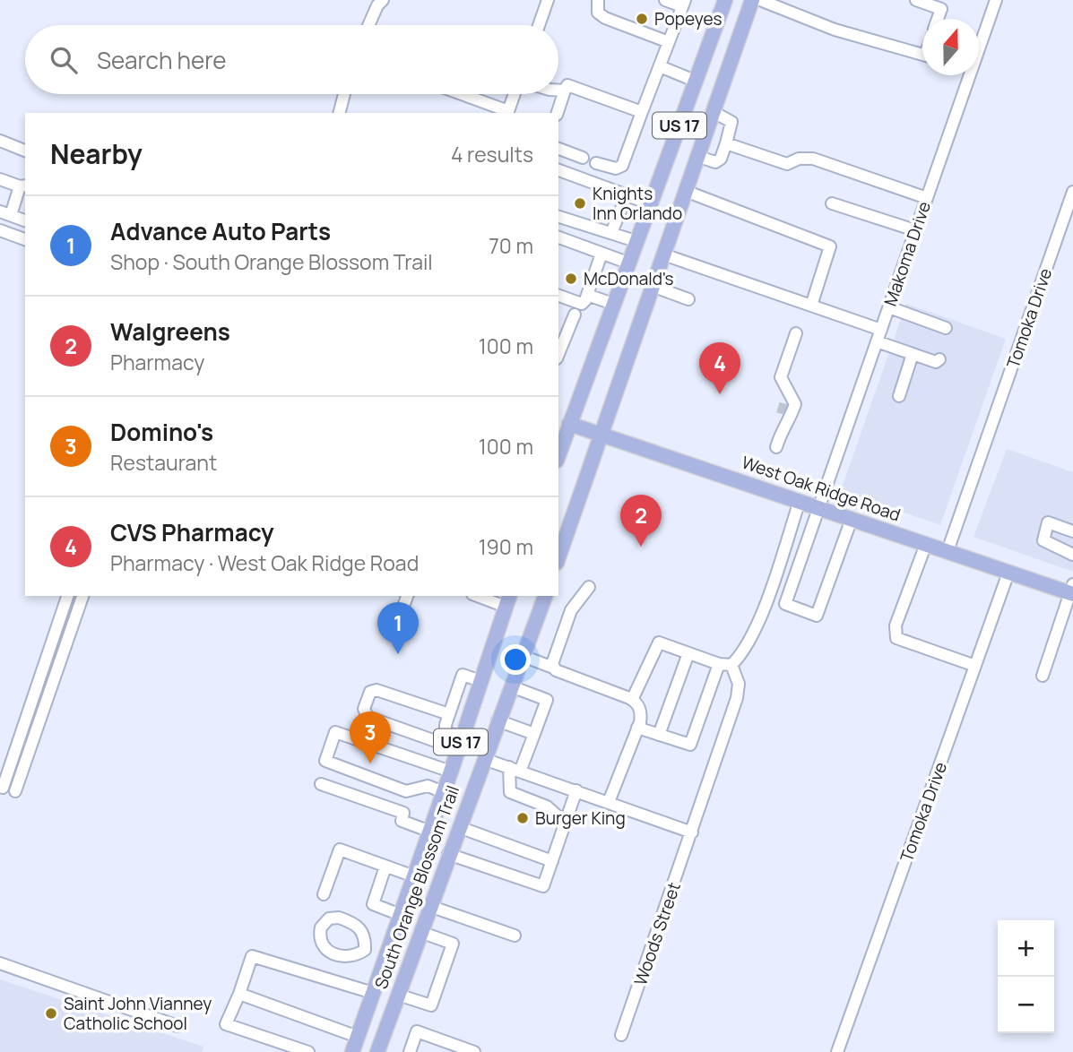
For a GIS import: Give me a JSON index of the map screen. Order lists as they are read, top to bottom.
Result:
{
  "streets": {
    "main road": ["US 17", "West Oak Ridge Road", "South Orange Blossom Trail"],
    "street": ["Makoma Drive", "Tomoka Drive", "Woods Street"]
  },
  "crossings": [
    ["US 17", "West Oak Ridge Road"],
    ["Makoma Drive", "West Oak Ridge Road"],
    ["Tomoka Drive", "West Oak Ridge Road"]
  ],
  "places": [
    "Popeyes",
    "Knights Inn Orlando",
    "McDonald's",
    "Burger King",
    "Saint John Vianney Catholic School"
  ],
  "north": "top",
  "page": {
    "search": "Search here",
    "heading": ["Nearby", "4 results"],
    "list": [
      {
        "mark": "1",
        "name": "Advance Auto Parts",
        "note": "Shop · South Orange Blossom Trail",
        "value": "70 m"
      },
      {
        "mark": "2",
        "name": "Walgreens",
        "note": "Pharmacy",
        "value": "100 m"
      },
      {
        "mark": "3",
        "name": "Domino's",
        "note": "Restaurant",
        "value": "100 m"
      },
      {
        "mark": "4",
        "name": "CVS Pharmacy",
        "note": "Pharmacy · West Oak Ridge Road",
        "value": "190 m"
      }
    ],
    "pins": [
      "4",
      "2",
      "1",
      "3"
    ],
    "map_buttons": ["+", "−"]
  }
}
